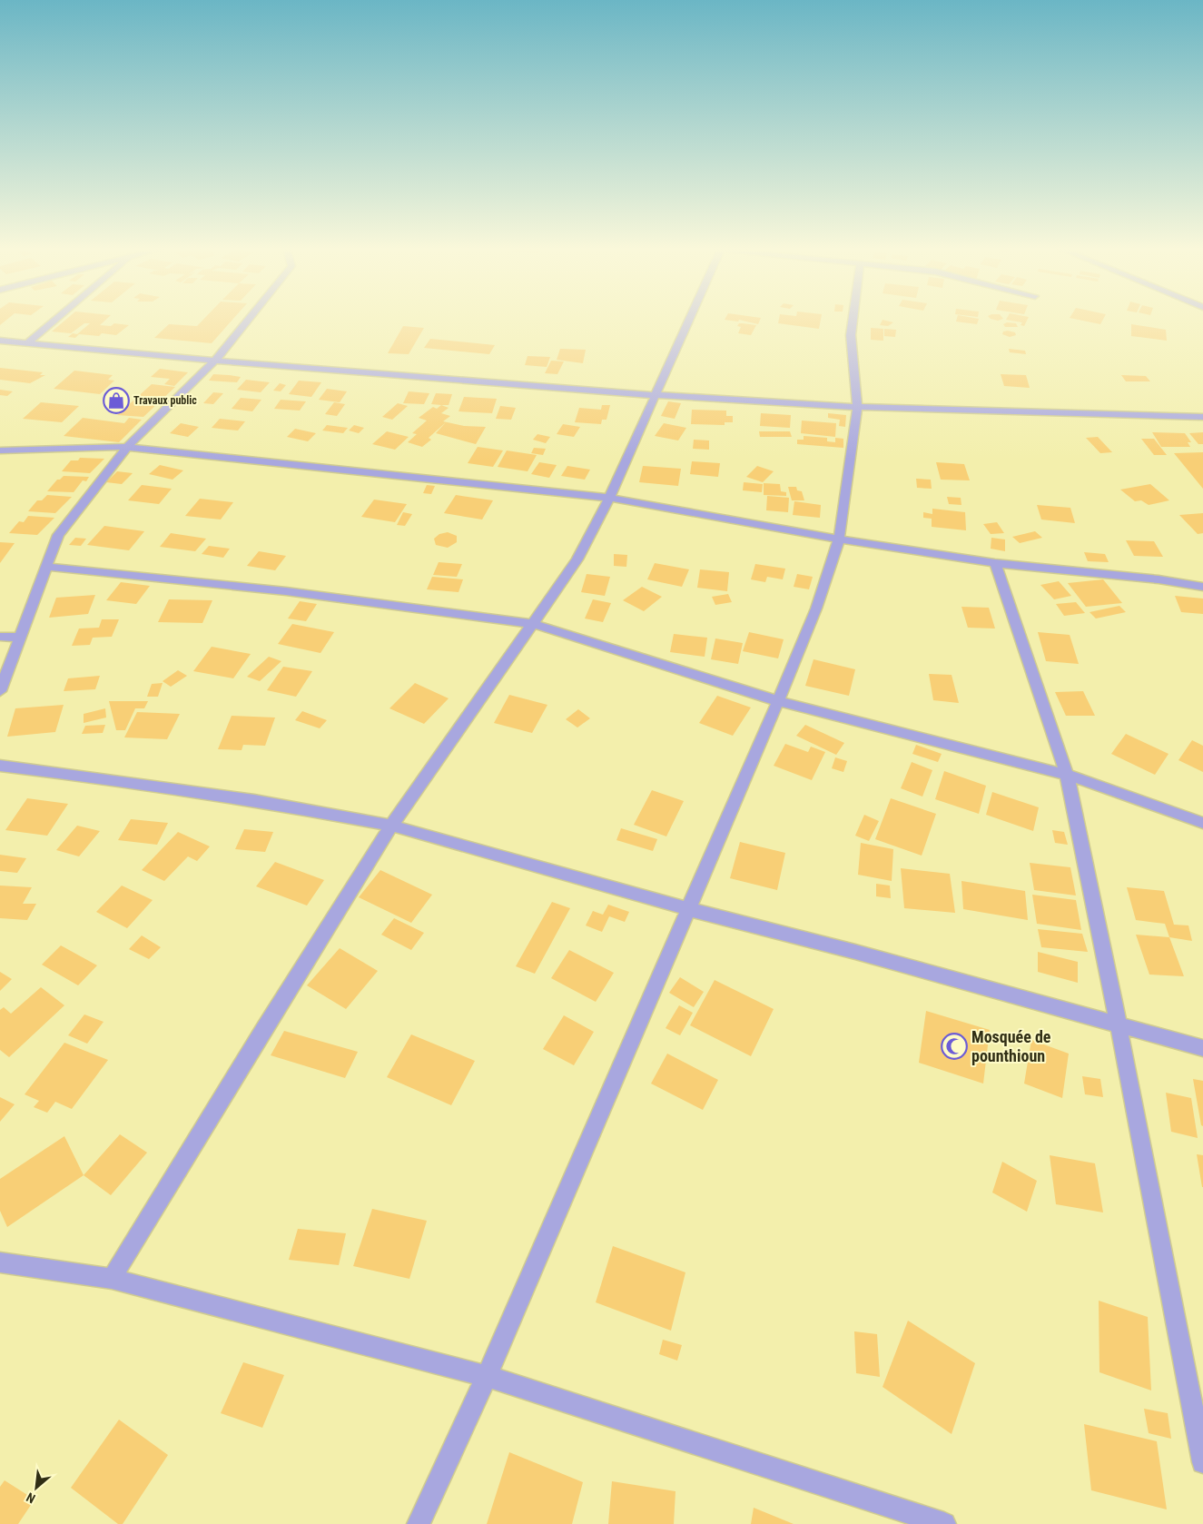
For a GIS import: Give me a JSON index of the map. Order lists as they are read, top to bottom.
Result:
{
  "places": {
    "shop": ["Travaux public"],
    "mosque": ["Mosquée de pounthioun"]
  },
  "north": "bottom left"
}
